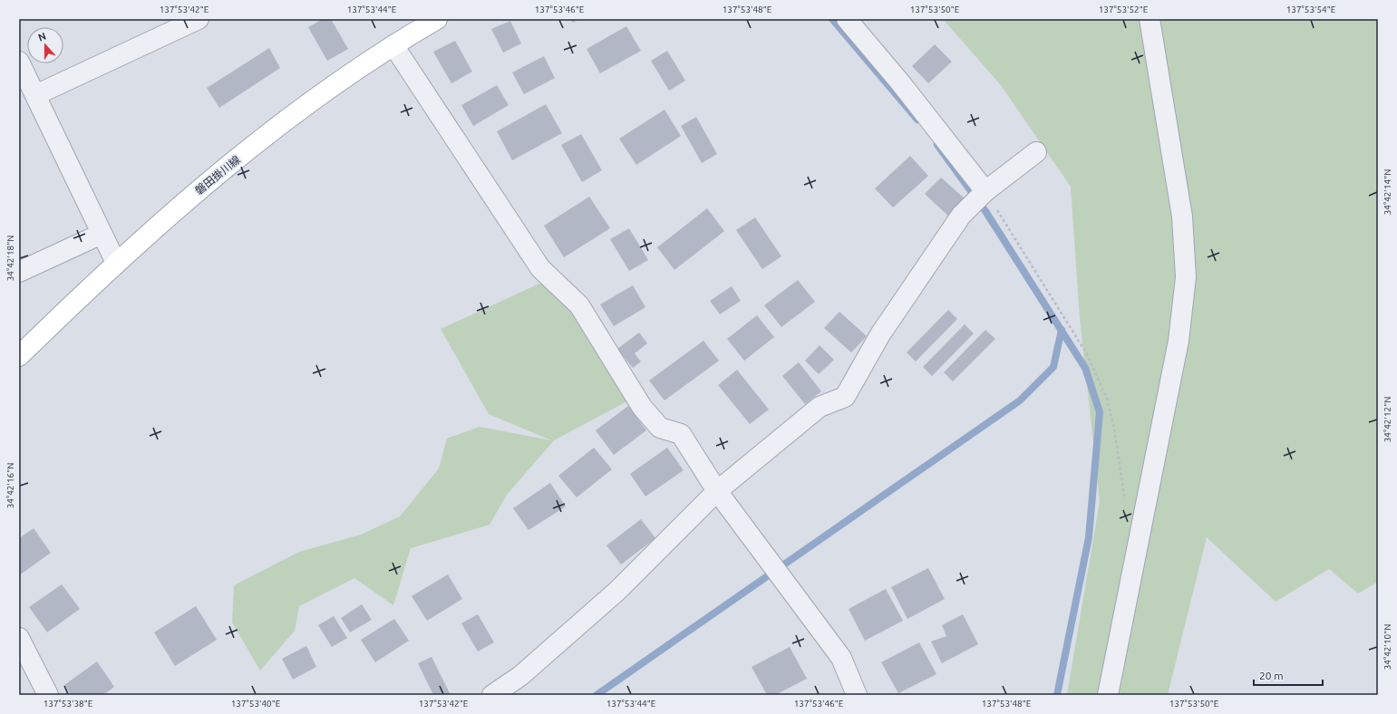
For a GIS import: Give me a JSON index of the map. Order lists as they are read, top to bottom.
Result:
{
  "streets": {
    "main road": ["磐田掛川線"]
  },
  "scale_bar": "20 m",
  "north": "top",
  "coordinates": [
    "137°53'42\"E",
    "137°53'44\"E",
    "137°53'46\"E",
    "137°53'48\"E",
    "137°53'50\"E",
    "137°53'52\"E",
    "137°53'54\"E",
    "34°42'14\"N",
    "34°42'18\"N",
    "34°42'12\"N",
    "34°42'16\"N",
    "34°42'10\"N",
    "137°53'38\"E",
    "137°53'40\"E"
  ]
}
